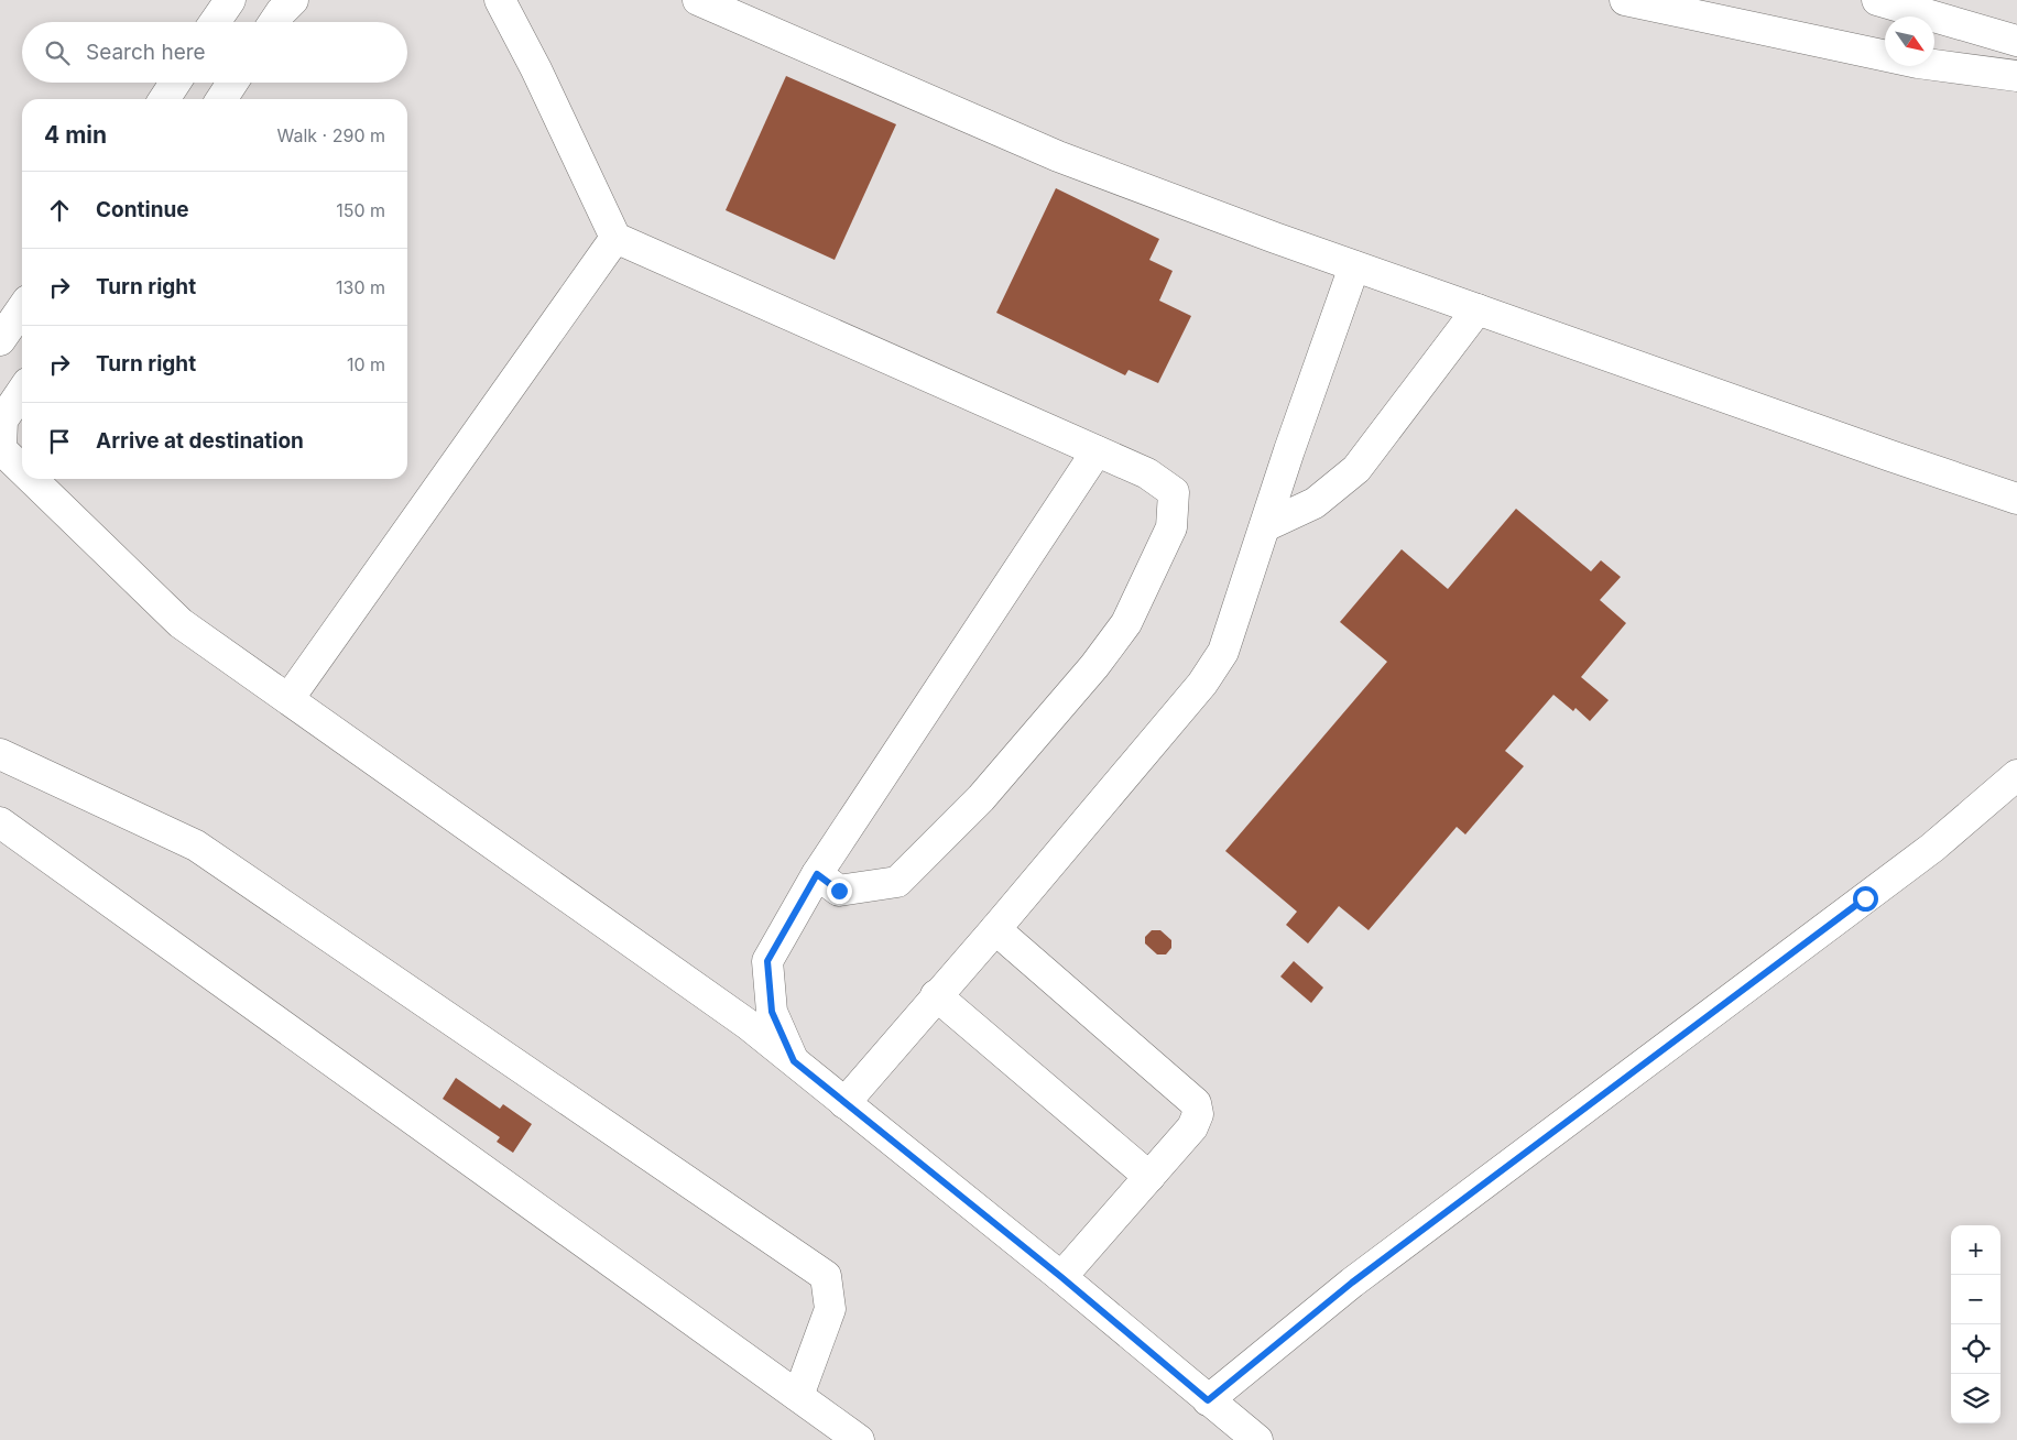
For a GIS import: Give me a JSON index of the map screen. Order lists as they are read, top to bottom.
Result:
{
  "north": "bottom right",
  "page": {
    "search": "Search here",
    "heading": ["4 min", "Walk · 290 m"],
    "list": [
      ["Continue", "150 m"],
      ["Turn right", "130 m"],
      ["Turn right", "10 m"],
      "Arrive at destination"
    ],
    "map_buttons": ["+", "−"]
  }
}
